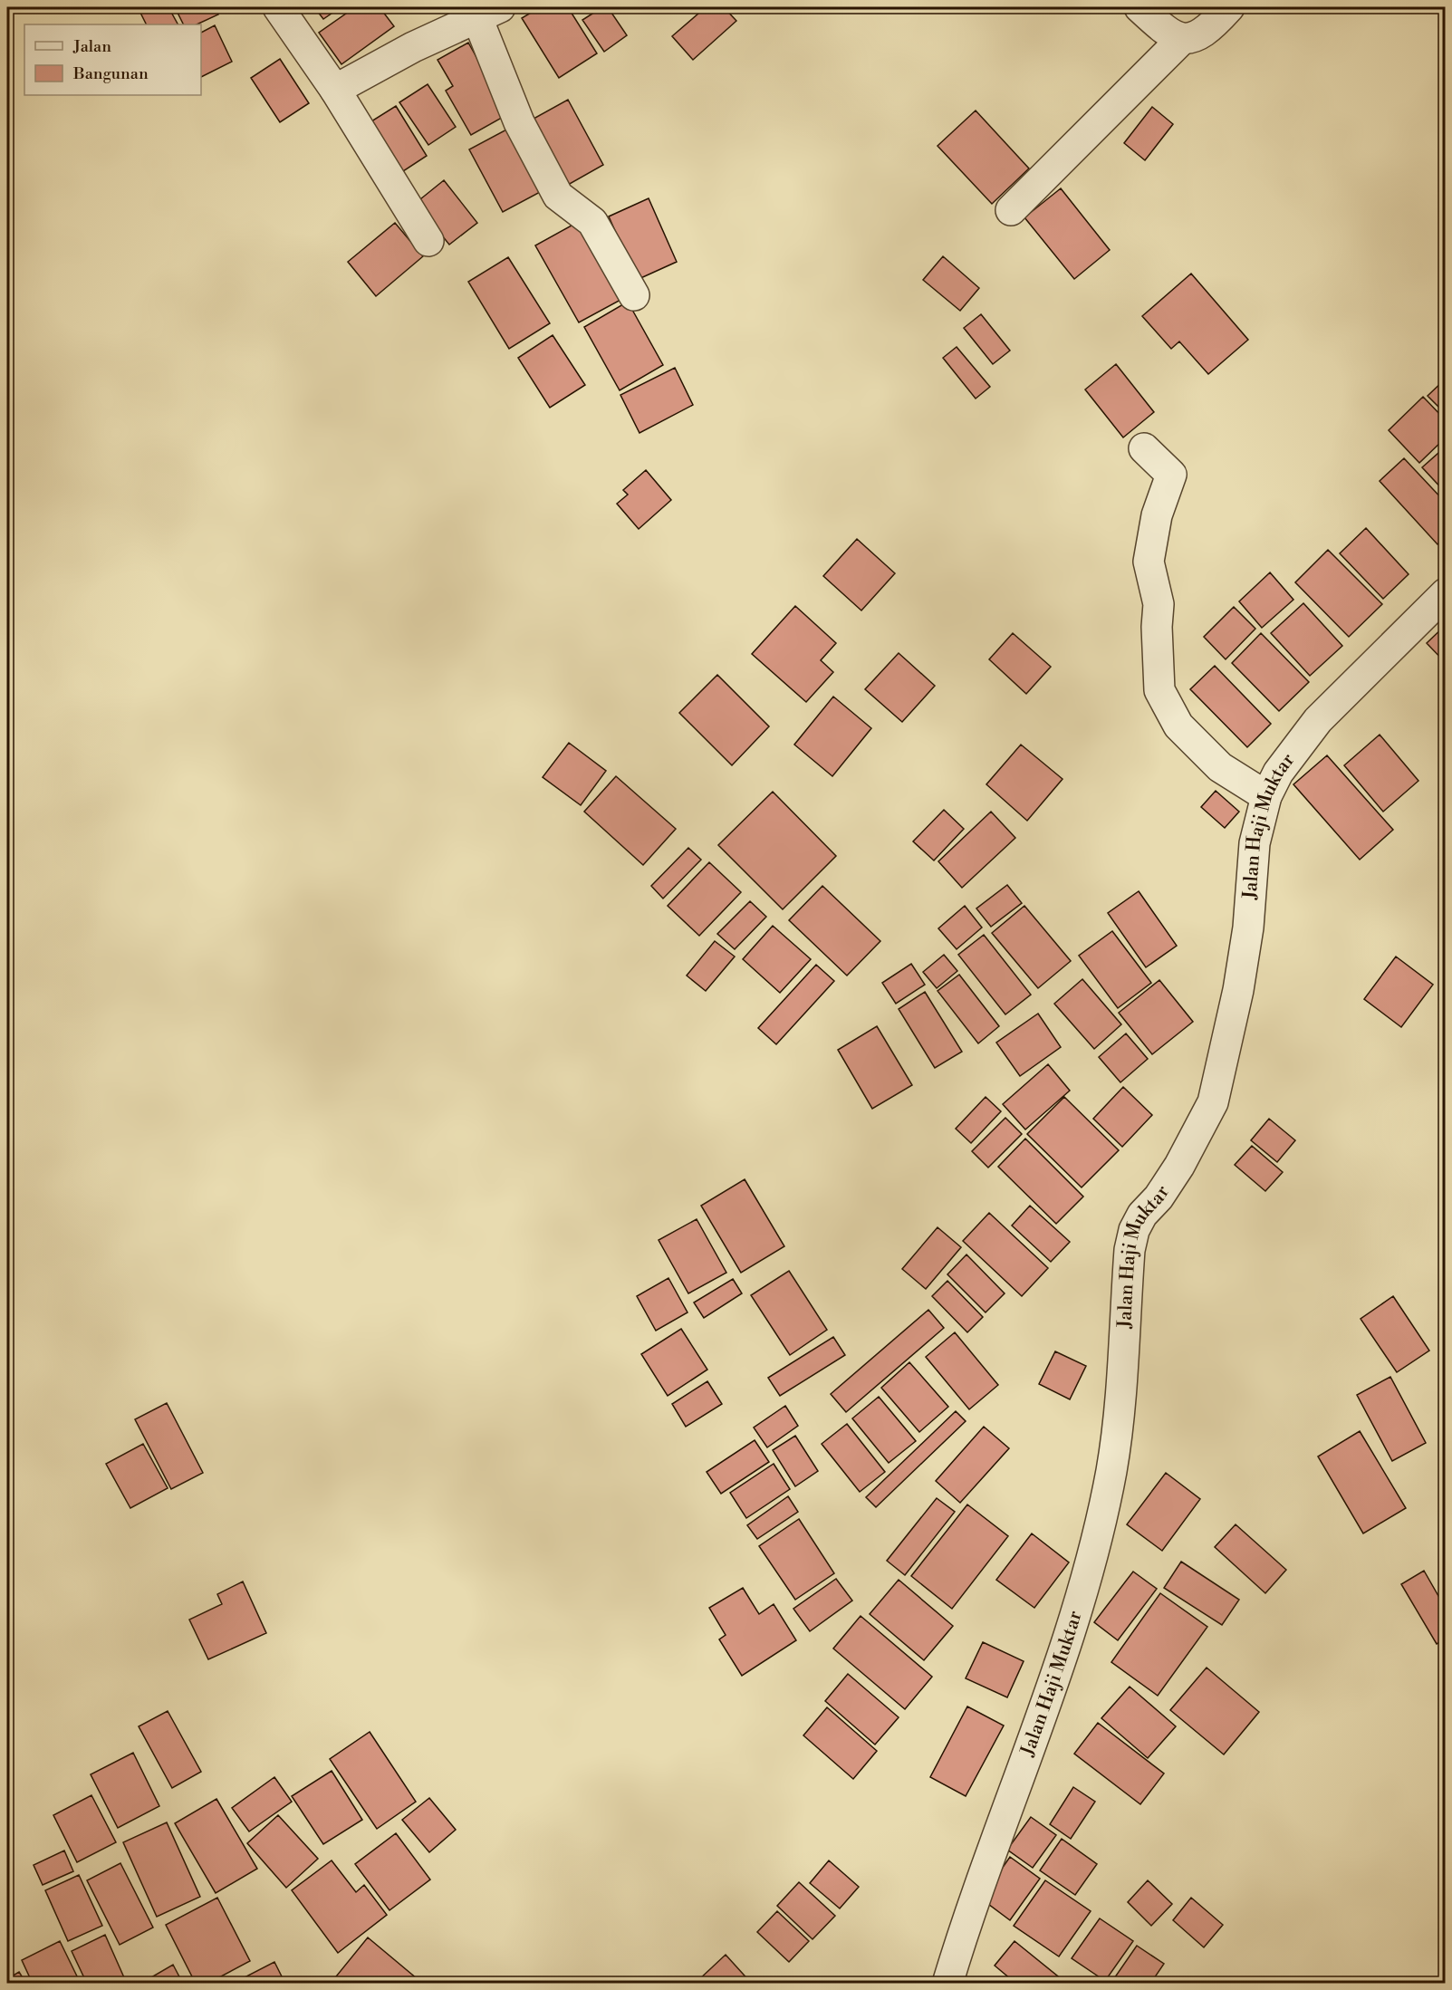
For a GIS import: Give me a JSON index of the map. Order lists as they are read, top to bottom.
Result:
{
  "streets": {
    "street": ["Jalan Haji Muktar"]
  },
  "legend": ["Jalan", "Bangunan"]
}
